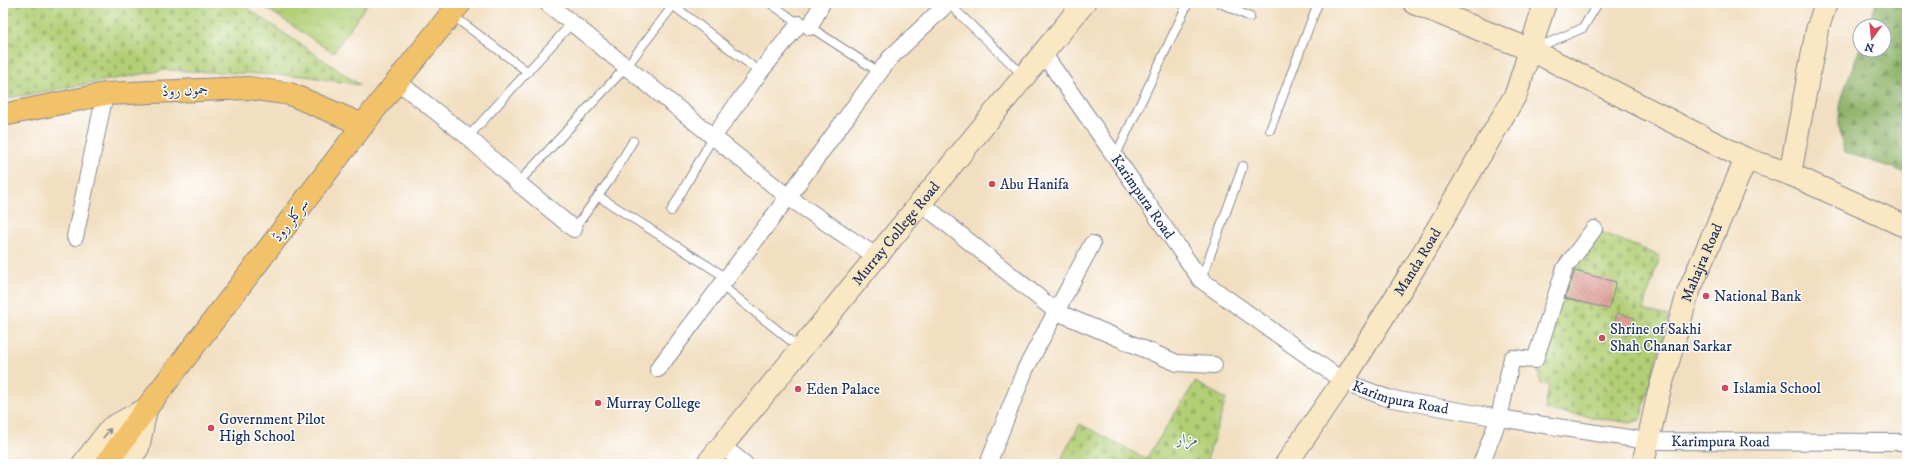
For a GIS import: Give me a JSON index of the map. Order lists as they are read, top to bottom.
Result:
{
  "streets": {
    "main road": ["جموں روڈ", "سرکلر روڈ"],
    "street": [
      "Karimpura Road",
      "Murray College Road",
      "Manda Road",
      "Mahajra Road"
    ]
  },
  "crossings": [
    ["جموں روڈ", "سرکلر روڈ"],
    ["Karimpura Road", "Murray College Road"],
    ["Karimpura Road", "Manda Road"],
    ["Karimpura Road", "Mahajra Road"]
  ],
  "parks": ["مزار"],
  "places": [
    "Abu Hanifa",
    "National Bank",
    "Shrine of Sakhi Shah Chanan Sarkar",
    "Islamia School",
    "Eden Palace",
    "Murray College",
    "Government Pilot High School"
  ],
  "north": "bottom"
}
